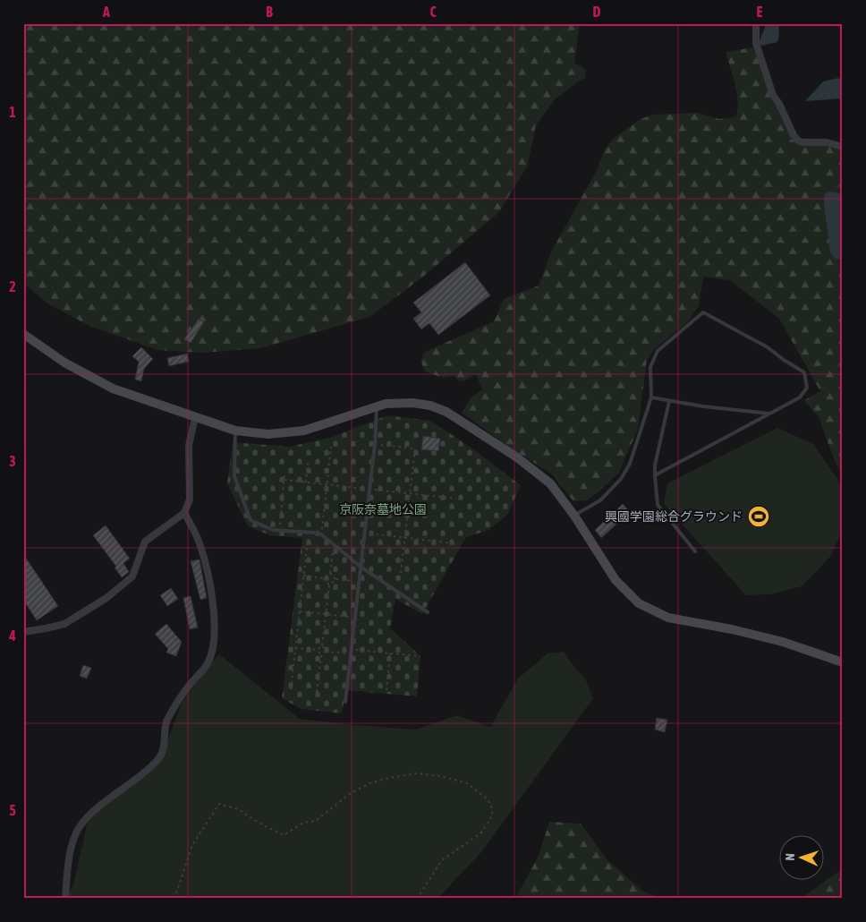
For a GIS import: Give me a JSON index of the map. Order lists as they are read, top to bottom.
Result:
{
  "parks": ["京阪奈墓地公園"],
  "places": {
    "sports": ["興國学園総合グラウンド"]
  },
  "north": "left",
  "grid": {
    "columns": [
      "A",
      "B",
      "C",
      "D",
      "E"
    ],
    "rows": [
      "1",
      "2",
      "3",
      "4",
      "5"
    ]
  }
}
